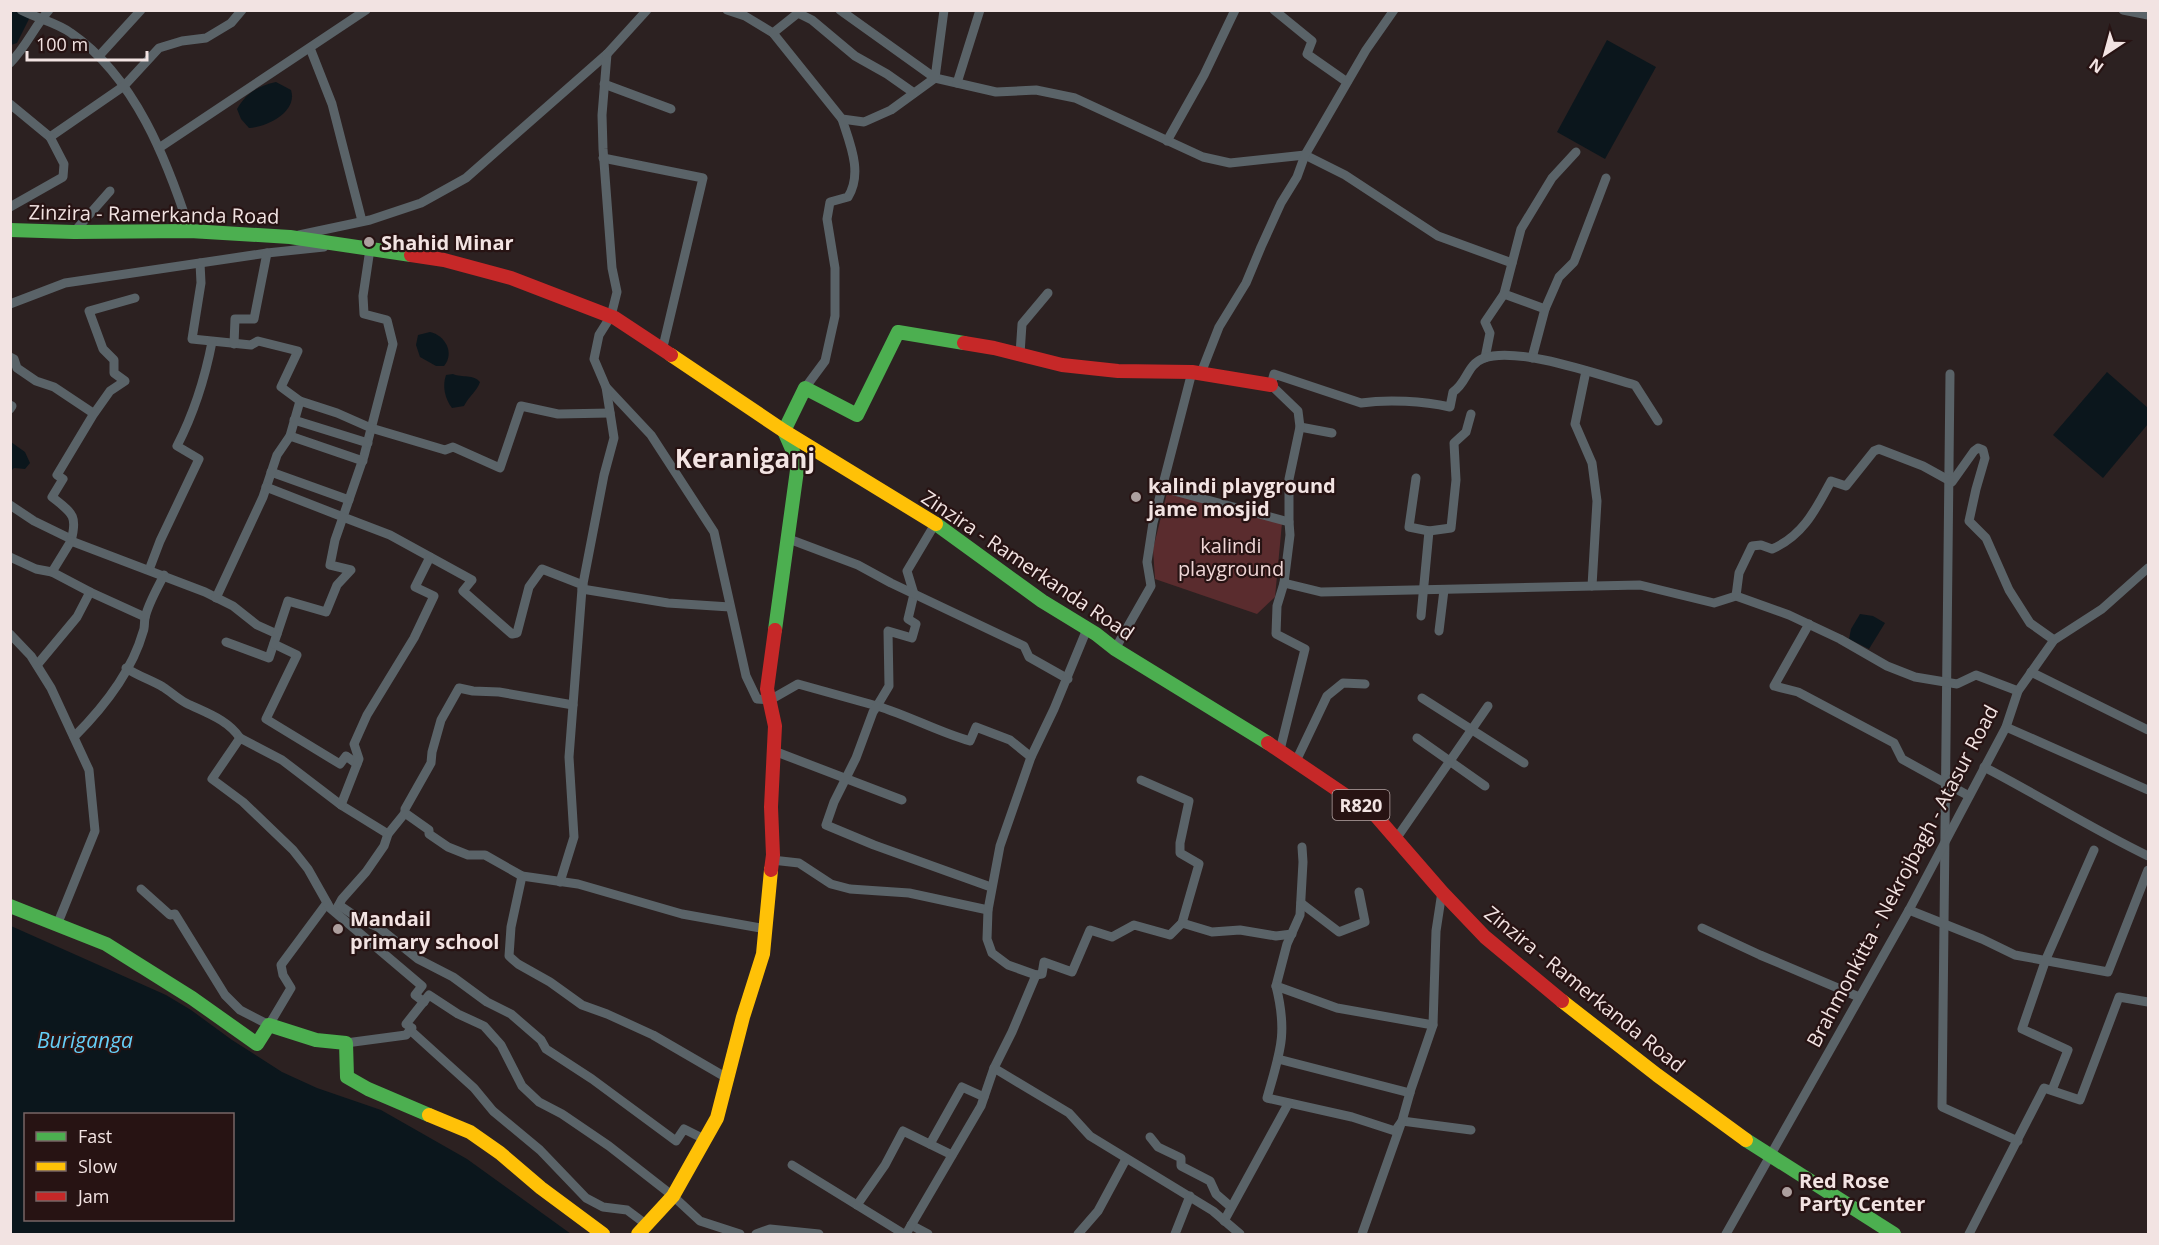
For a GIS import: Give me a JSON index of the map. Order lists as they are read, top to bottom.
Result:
{
  "streets": {
    "main road": ["Zinzira - Ramerkanda Road", "R820"],
    "street": ["Brahmonkitta - Nekrojbagh - Atasur Road"]
  },
  "crossings": [
    ["Zinzira - Ramerkanda Road", "Brahmonkitta - Nekrojbagh - Atasur Road"]
  ],
  "districts": ["Keraniganj"],
  "water": ["Buriganga"],
  "parks": ["kalindi playground"],
  "places": [
    "Shahid Minar",
    "kalindi playground jame mosjid",
    "Mandail primary school",
    "Red Rose Party Center"
  ],
  "legend": ["Fast", "Slow", "Jam"],
  "scale_bar": "100 m",
  "north": "bottom left"
}
